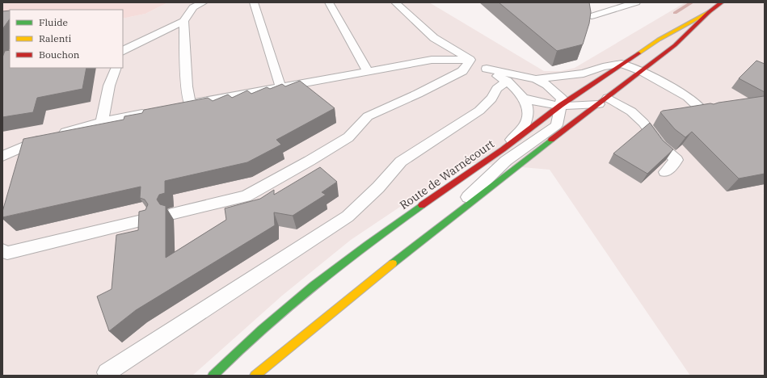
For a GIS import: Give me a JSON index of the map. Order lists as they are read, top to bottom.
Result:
{
  "streets": {
    "main road": ["Route de Warnécourt"]
  },
  "legend": ["Fluide", "Ralenti", "Bouchon"]
}
